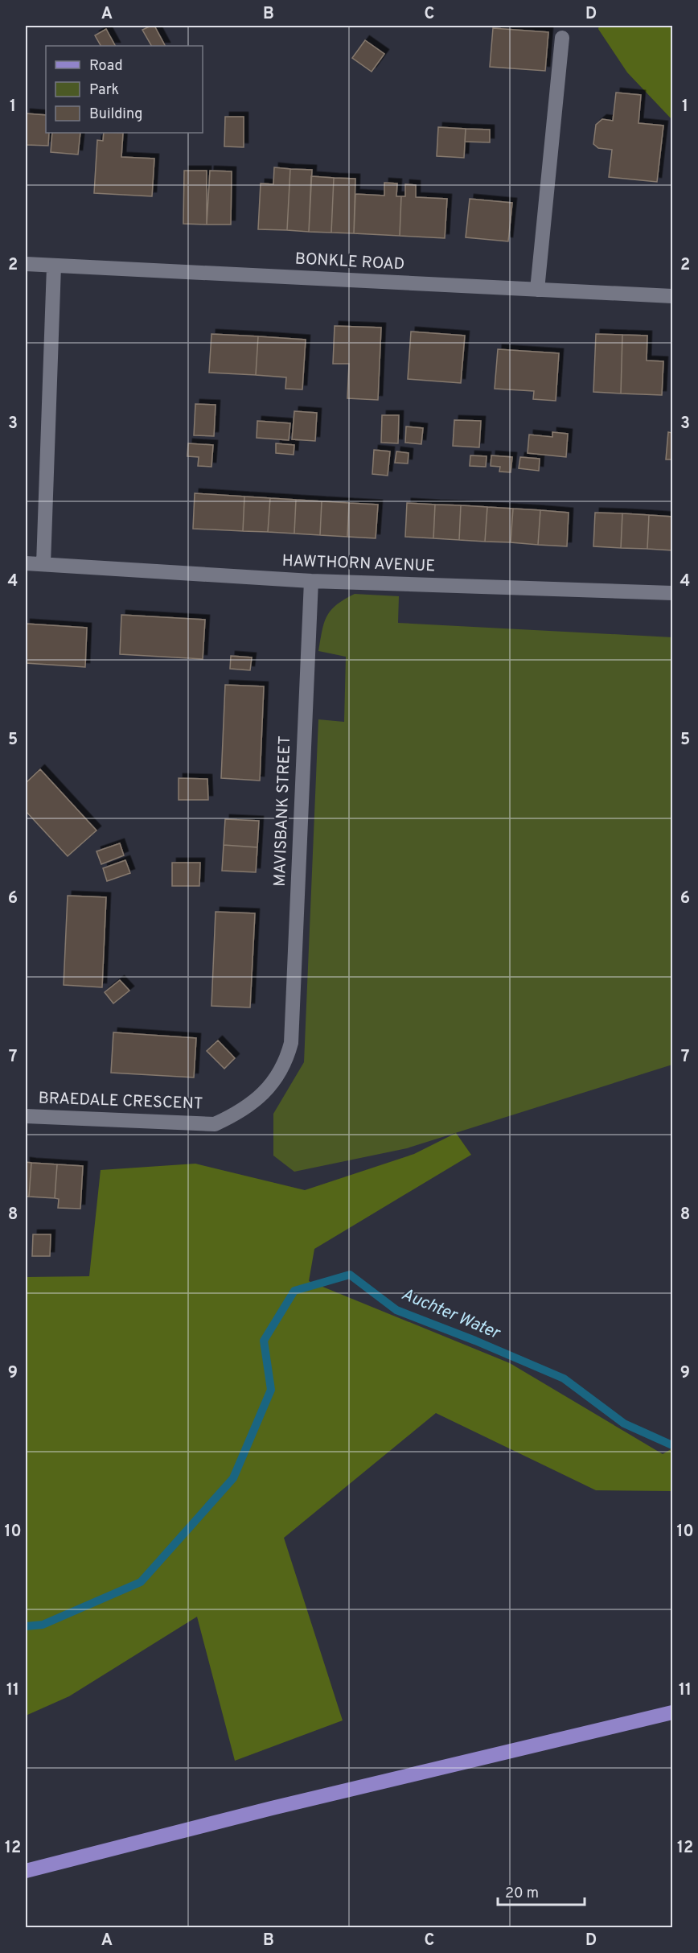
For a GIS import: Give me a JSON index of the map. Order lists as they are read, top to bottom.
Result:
{
  "streets": {
    "street": [
      "BONKLE ROAD",
      "HAWTHORN AVENUE",
      "MAVISBANK STREET",
      "BRAEDALE CRESCENT"
    ]
  },
  "crossings": [
    ["HAWTHORN AVENUE", "MAVISBANK STREET"],
    ["MAVISBANK STREET", "BRAEDALE CRESCENT"]
  ],
  "water": ["Auchter Water"],
  "legend": ["Road", "Park", "Building"],
  "scale_bar": "20 m",
  "grid": {
    "columns": [
      "A",
      "B",
      "C",
      "D"
    ],
    "rows": [
      "1",
      "2",
      "3",
      "4",
      "5",
      "6",
      "7",
      "8",
      "9",
      "10",
      "11",
      "12"
    ]
  }
}
